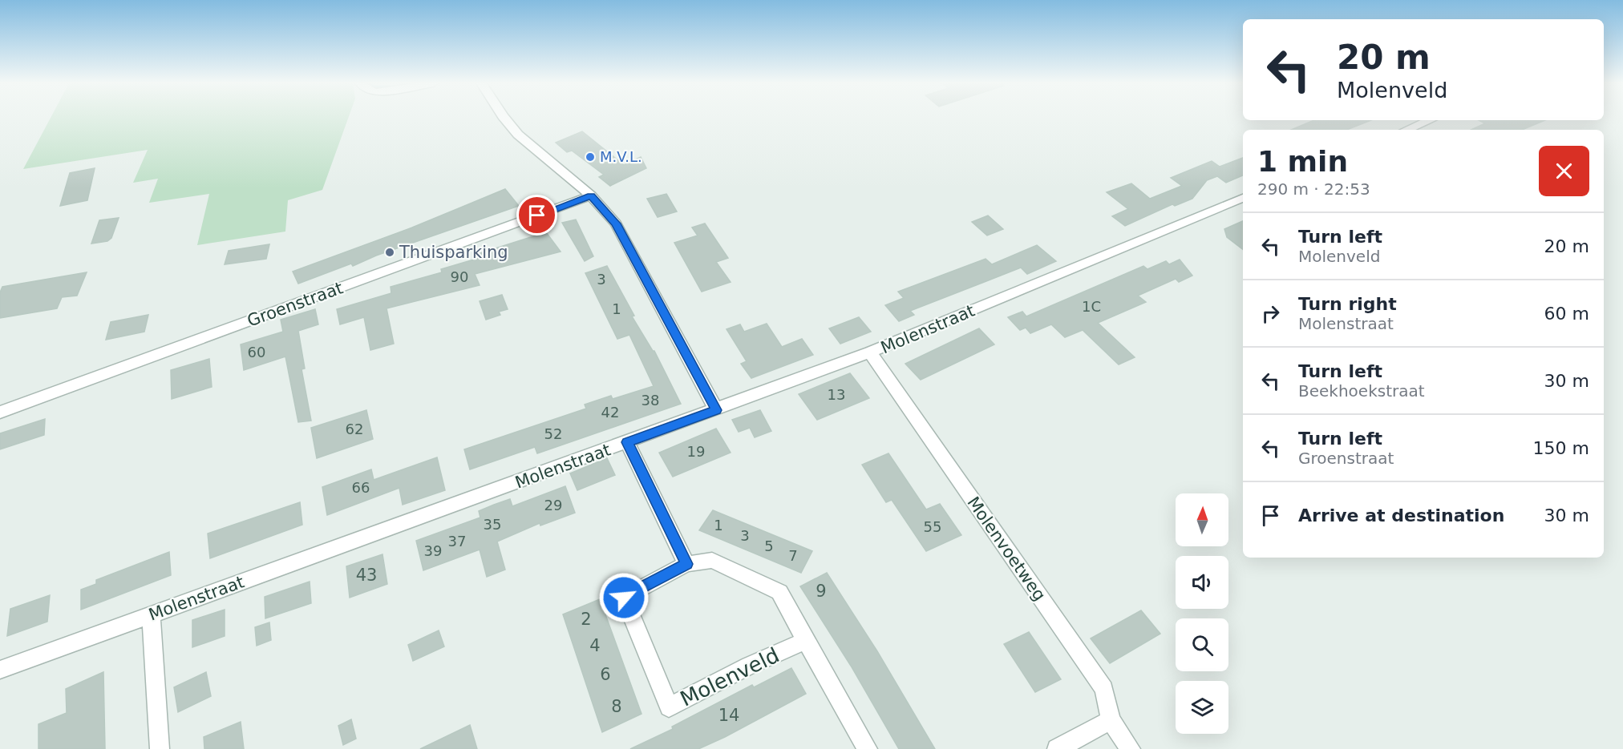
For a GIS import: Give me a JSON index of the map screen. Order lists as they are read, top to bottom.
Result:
{
  "streets": {
    "street": [
      "Groenstraat",
      "Molenstraat",
      "Molenvoetweg",
      "Molenveld"
    ]
  },
  "crossings": [
    ["Molenstraat", "Molenvoetweg"]
  ],
  "places": ["M.V.L.", "Thuisparking"],
  "house_numbers": [
    "90",
    "3",
    "1C",
    "1",
    "60",
    "13",
    "38",
    "42",
    "62",
    "52",
    "19",
    "66",
    "29",
    "35",
    "1",
    "55",
    "3",
    "37",
    "5",
    "39",
    "7",
    "43",
    "9",
    "2",
    "4",
    "6",
    "8",
    "14"
  ],
  "north": "top",
  "page": {
    "turn": ["20 m", "Molenveld"],
    "heading": ["1 min", "290 m · 22:53"],
    "list": [
      {
        "name": "Turn left",
        "note": "Molenveld",
        "value": "20 m"
      },
      {
        "name": "Turn right",
        "note": "Molenstraat",
        "value": "60 m"
      },
      {
        "name": "Turn left",
        "note": "Beekhoekstraat",
        "value": "30 m"
      },
      {
        "name": "Turn left",
        "note": "Groenstraat",
        "value": "150 m"
      },
      {
        "name": "Arrive at destination",
        "value": "30 m"
      }
    ]
  }
}
